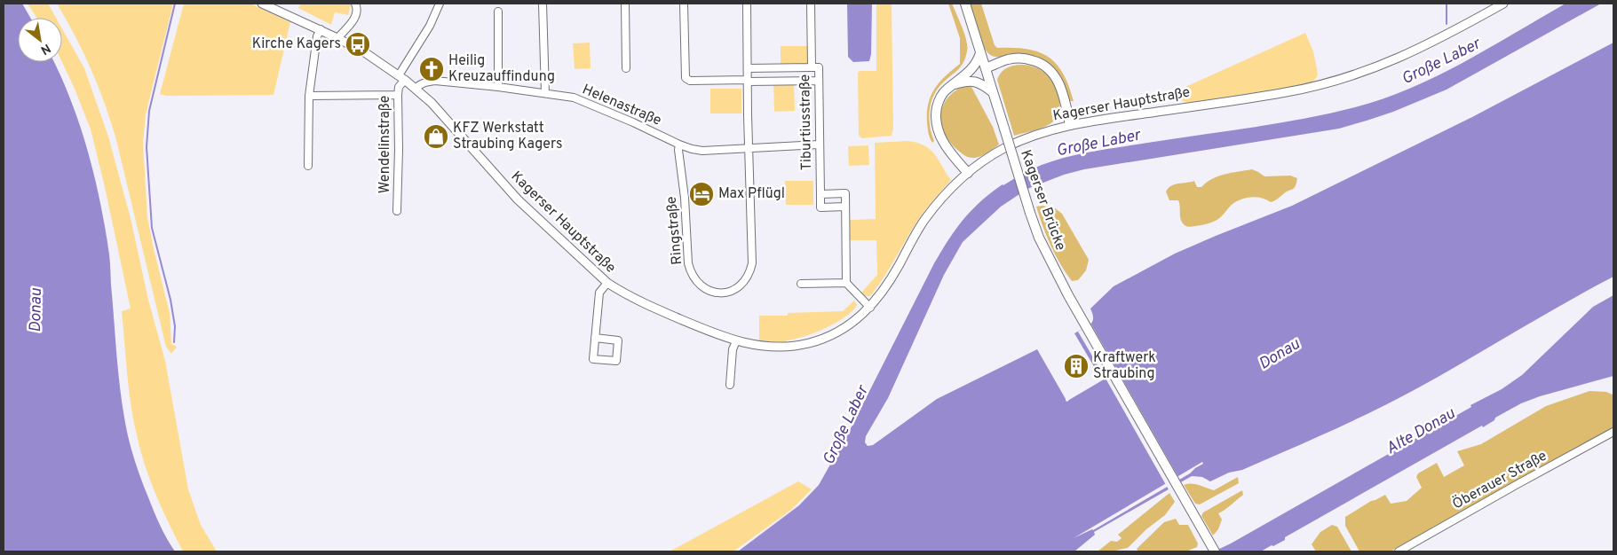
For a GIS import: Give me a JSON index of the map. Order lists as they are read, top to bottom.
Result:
{
  "streets": {
    "main road": ["Kagerser Brücke"],
    "street": [
      "Kagerser Hauptstraße",
      "Helenastraße",
      "Tiburtiusstraße",
      "Wendelinstraße",
      "Ringstraße",
      "Öberauer Straße"
    ]
  },
  "crossings": [
    ["Kagerser Hauptstraße", "Helenastraße"],
    ["Kagerser Hauptstraße", "Wendelinstraße"],
    ["Helenastraße", "Tiburtiusstraße"],
    ["Helenastraße", "Ringstraße"]
  ],
  "water": ["Große Laber", "Donau", "Alte Donau"],
  "places": {
    "bus stop": ["Kirche Kagers"],
    "church": ["Heilig Kreuzauffindung"],
    "shop": ["KFZ Werkstatt Straubing Kagers"],
    "hotel": ["Max Pflügl"],
    "building": ["Kraftwerk Straubing"]
  },
  "north": "bottom right"
}
